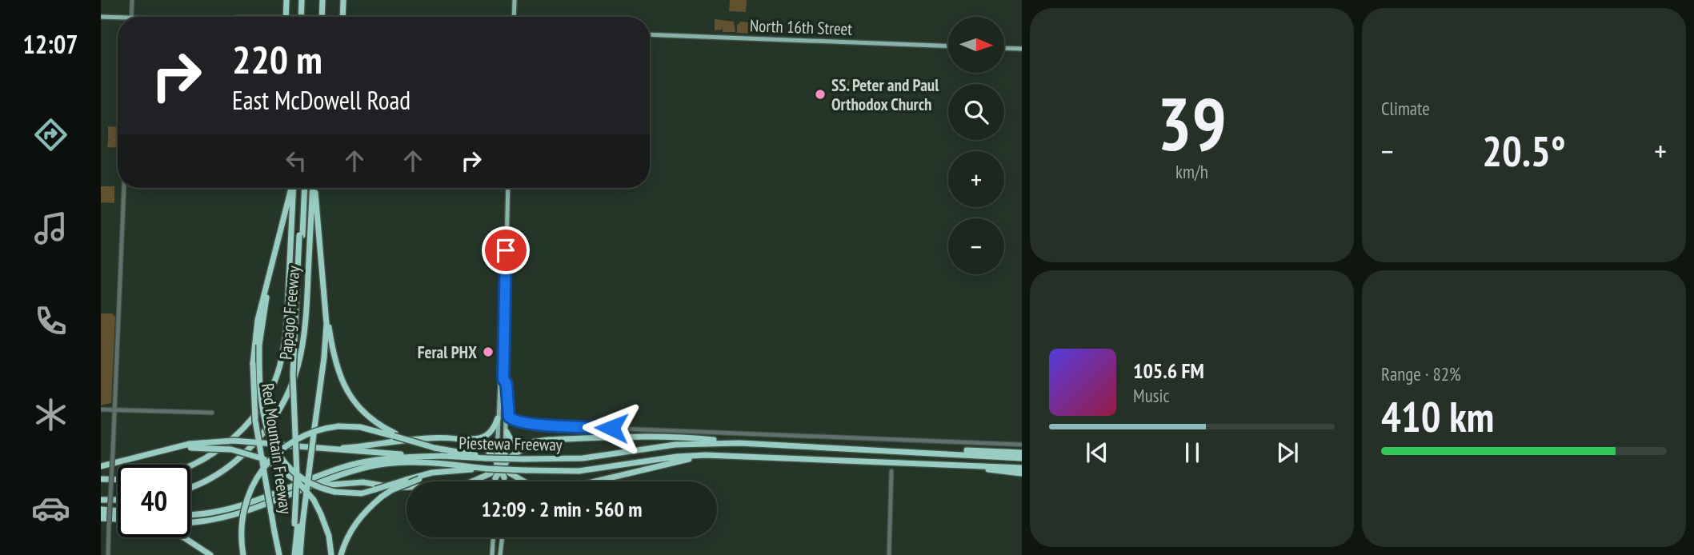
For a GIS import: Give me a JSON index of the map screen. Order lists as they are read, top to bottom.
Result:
{
  "streets": {
    "highway": ["Papago Freeway", "Piestewa Freeway", "Red Mountain Freeway"],
    "main road": ["North 16th Street"]
  },
  "places": ["SS. Peter and Paul Orthodox Church", "Feral PHX"],
  "north": "right",
  "page": {
    "tabs": "12:07",
    "tile": [
      ["39", "km/h"],
      "Climate",
      ["Range · 82%", "410 km"]
    ],
    "map_buttons": ["+", "−"],
    "turn": ["220 m", "East McDowell Road"],
    "heat": ["−", "20.5°", "+"],
    "song": ["105.6 FM", "Music"],
    "limit": "40",
    "trip": "12:09 · 2 min · 560 m"
  }
}
